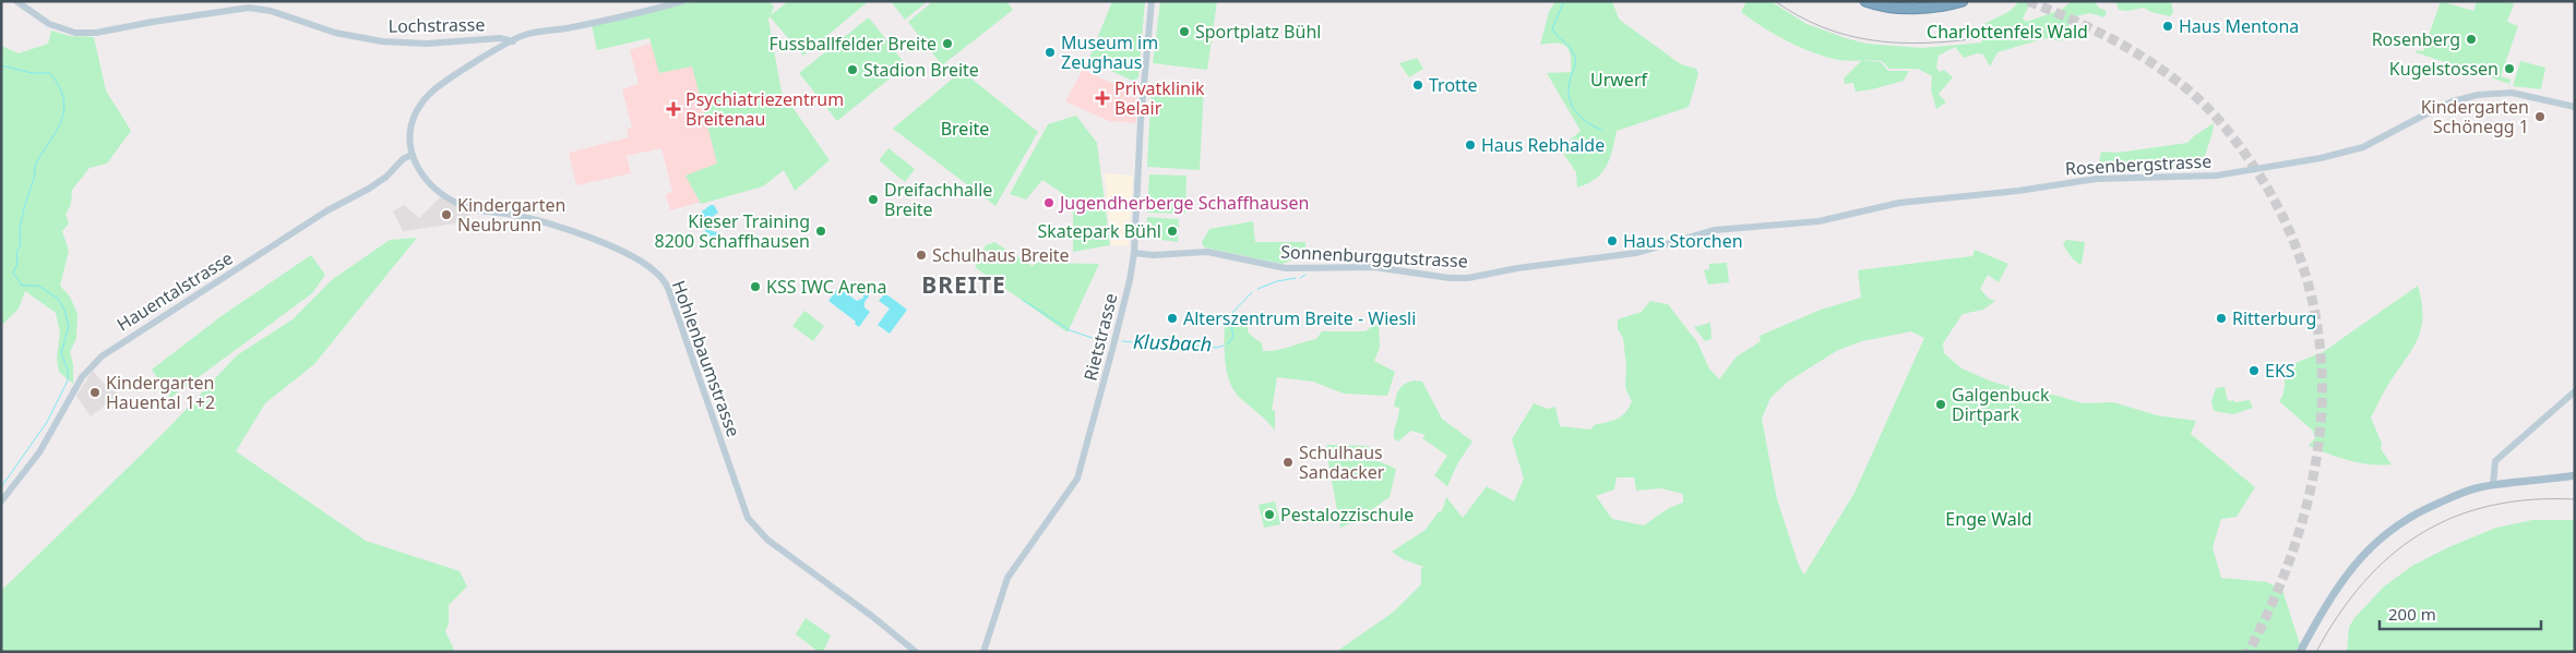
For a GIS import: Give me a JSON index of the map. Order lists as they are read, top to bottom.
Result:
{
  "streets": {
    "street": [
      "Lochstrasse",
      "Rosenbergstrasse",
      "Sonnenburggutstrasse",
      "Hauentalstrasse",
      "Rietstrasse",
      "Hohlenbaumstrasse"
    ]
  },
  "crossings": [
    ["Rosenbergstrasse", "Sonnenburggutstrasse"],
    ["Sonnenburggutstrasse", "Rietstrasse"],
    ["Hauentalstrasse", "Hohlenbaumstrasse"]
  ],
  "districts": ["BREITE"],
  "water": ["Klusbach"],
  "parks": [
    "Charlottenfels Wald",
    "Urwerf",
    "Breite",
    "Enge Wald"
  ],
  "places": {
    "other": [
      "Haus Mentona",
      "Sportplatz Bühl",
      "Rosenberg",
      "Fussballfelder Breite",
      "Museum im Zeughaus",
      "Kugelstossen",
      "Stadion Breite",
      "Trotte",
      "Kindergarten Schönegg 1",
      "Haus Rebhalde",
      "Dreifachhalle Breite",
      "Jugendherberge Schaffhausen",
      "Kindergarten Neubrunn",
      "Kieser Training 8200 Schaffhausen",
      "Skatepark Bühl",
      "Haus Storchen",
      "Schulhaus Breite",
      "KSS IWC Arena",
      "Alterszentrum Breite - Wiesli",
      "Ritterburg",
      "EKS",
      "Kindergarten Hauental 1+2",
      "Galgenbuck Dirtpark",
      "Schulhaus Sandacker",
      "Pestalozzischule"
    ],
    "health": ["Privatklinik Belair", "Psychiatriezentrum Breitenau"]
  },
  "scale_bar": "200 m"
}
